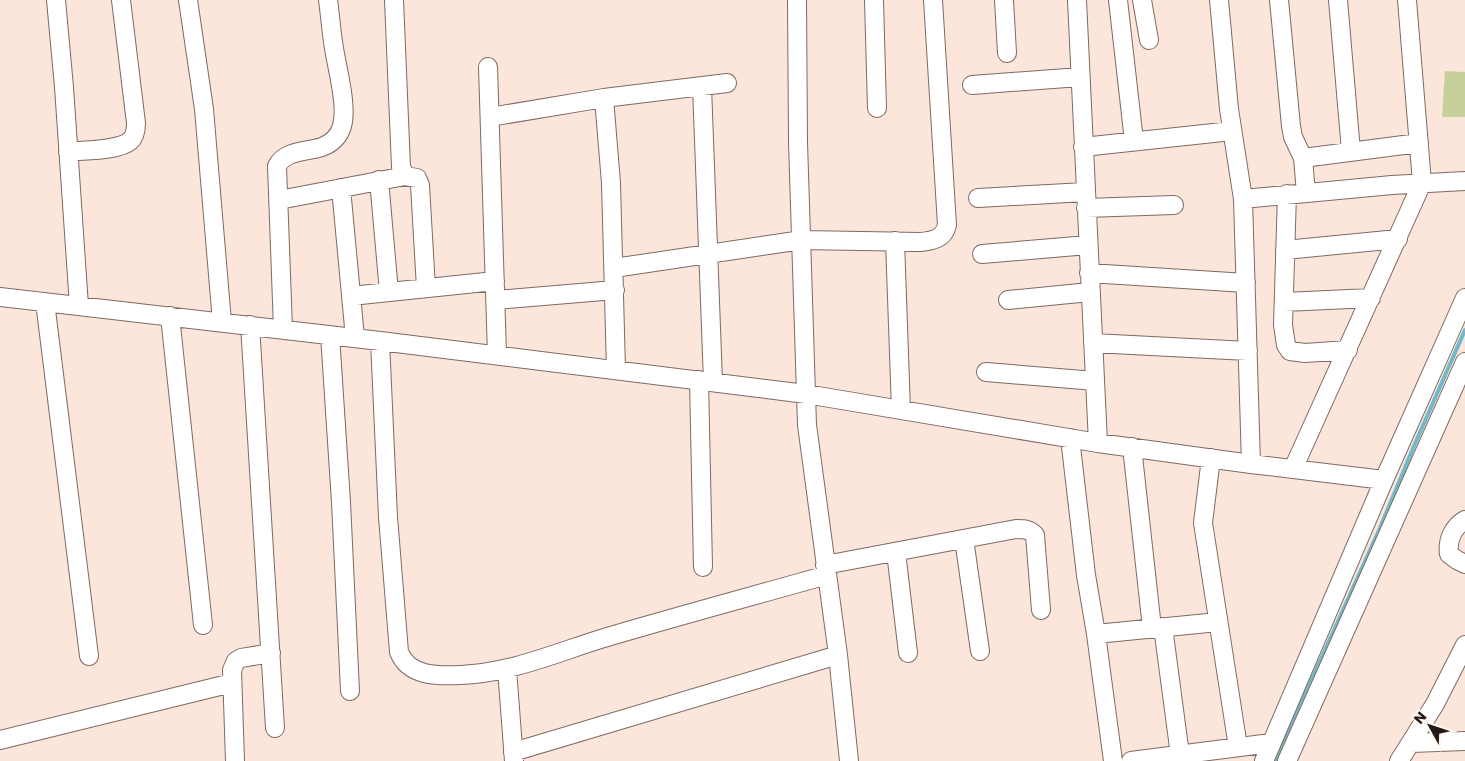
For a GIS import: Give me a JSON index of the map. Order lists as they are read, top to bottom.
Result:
{
  "north": "top left"
}
